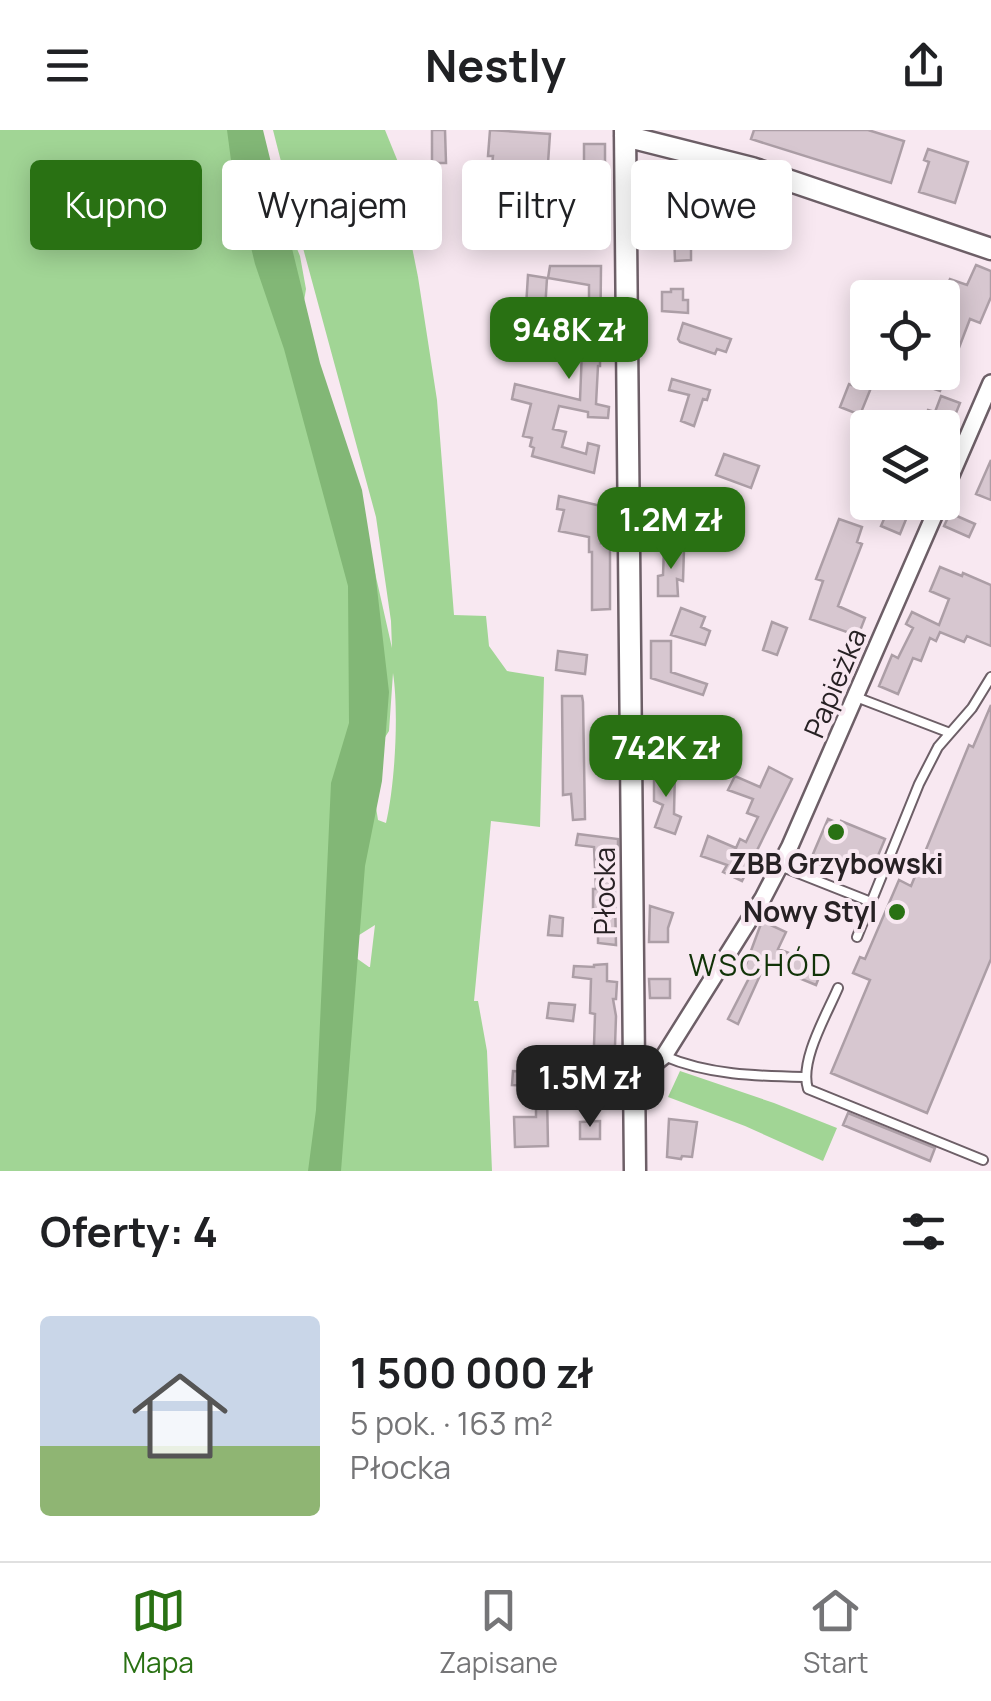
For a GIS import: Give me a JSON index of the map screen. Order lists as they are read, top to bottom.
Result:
{
  "streets": {
    "street": ["Papieżka", "Płocka"]
  },
  "districts": ["WSCHÓD"],
  "places": ["ZBB Grzybowski", "Nowy Styl"],
  "page": {
    "header": "Nestly",
    "chip": [
      "Kupno",
      "Wynajem",
      "Filtry",
      "Nowe"
    ],
    "price": [
      "948K zł",
      "1.2M zł",
      "742K zł",
      "1.5M zł"
    ],
    "heading": "Oferty: 4",
    "list": [
      {
        "name": "1 500 000 zł",
        "note": "5 pok. · 163 m² · Płocka"
      }
    ],
    "tabs": ["Mapa", "Zapisane", "Start"]
  }
}
